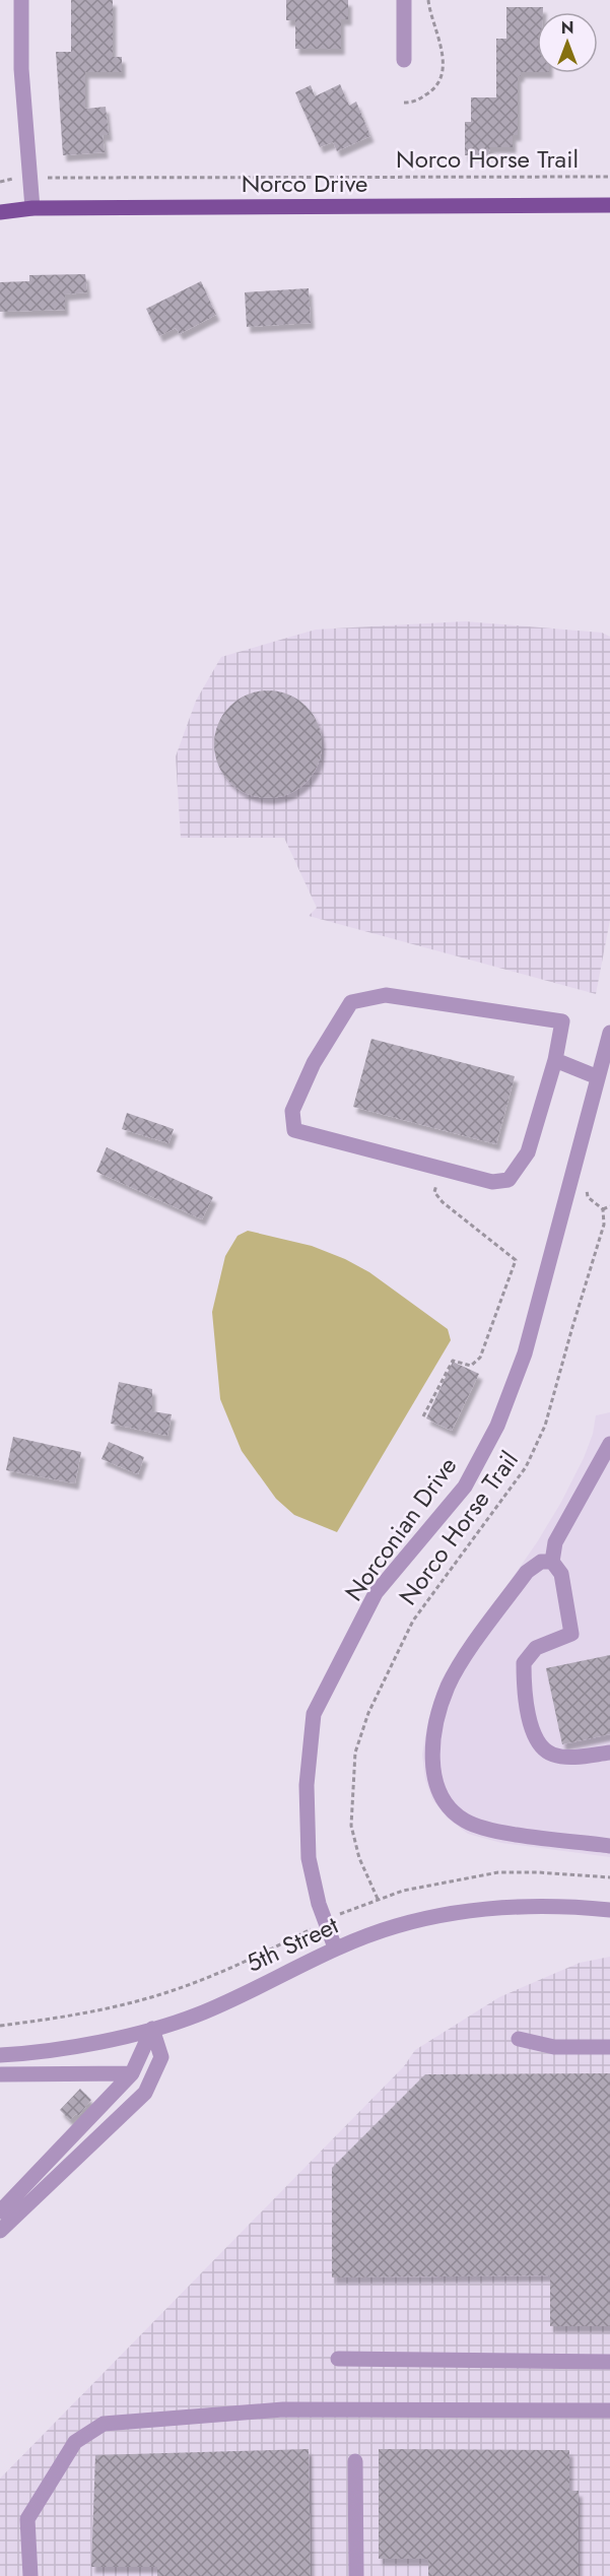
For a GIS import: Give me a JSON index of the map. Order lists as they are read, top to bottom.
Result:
{
  "streets": {
    "main road": ["Norco Drive"],
    "street": ["Norconian Drive", "5th Street"],
    "path": ["Norco Horse Trail"]
  },
  "crossings": [
    ["Norconian Drive", "5th Street"]
  ],
  "north": "top"
}
